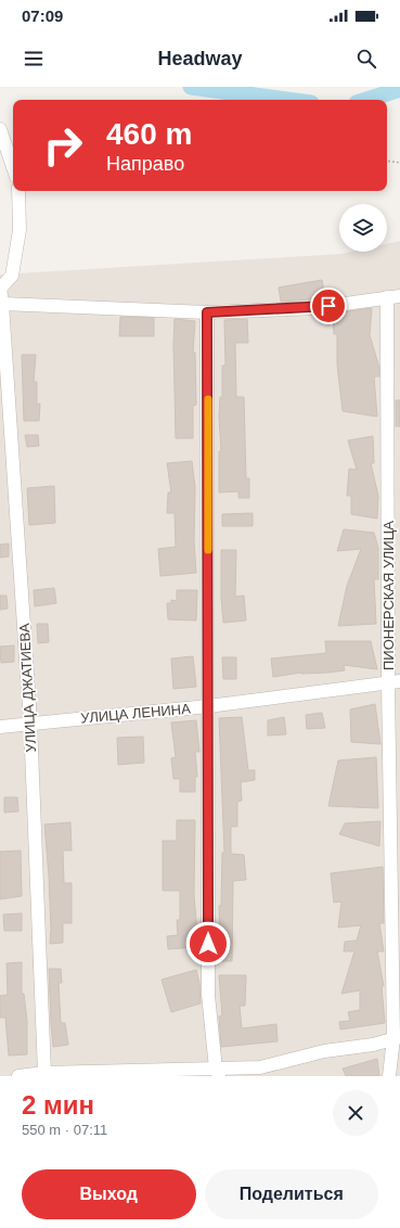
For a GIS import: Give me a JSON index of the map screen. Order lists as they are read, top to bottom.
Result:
{
  "streets": {
    "street": ["ПИОНЕРСКАЯ УЛИЦА", "УЛИЦА ДЖАТИЕВА", "УЛИЦА ЛЕНИНА"]
  },
  "crossings": [
    ["ПИОНЕРСКАЯ УЛИЦА", "УЛИЦА ЛЕНИНА"],
    ["УЛИЦА ДЖАТИЕВА", "УЛИЦА ЛЕНИНА"]
  ],
  "page": {
    "status": "07:09",
    "header": "Headway",
    "turn": ["460 m", "Направо"],
    "heading": ["2 мин", "550 m · 07:11"],
    "buttons": ["Выход", "Поделиться"]
  }
}
